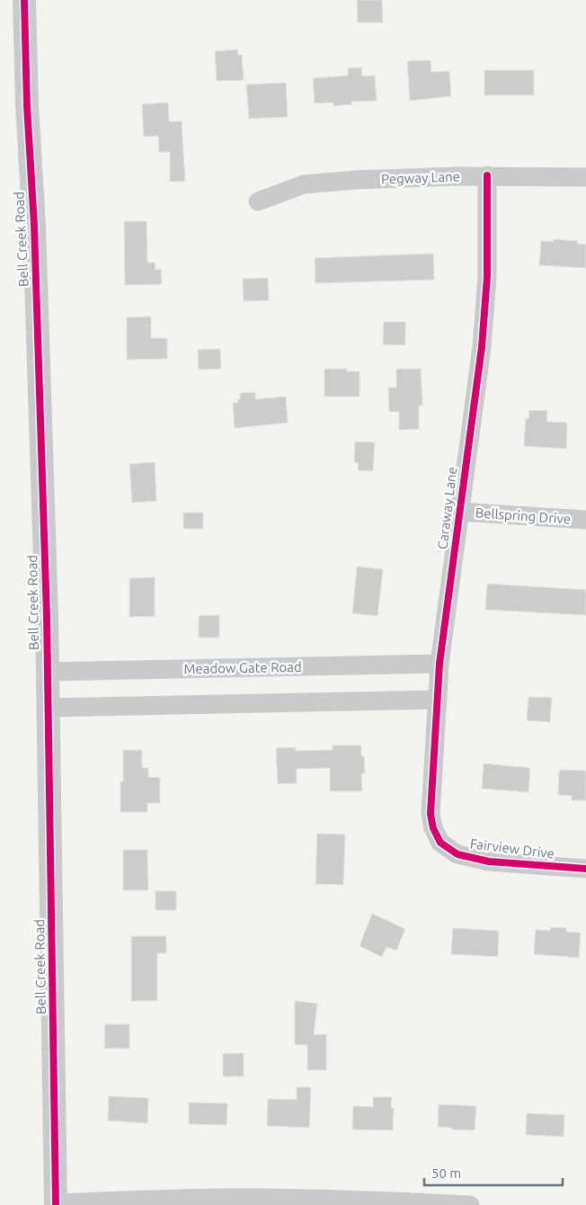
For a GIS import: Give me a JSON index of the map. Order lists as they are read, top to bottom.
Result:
{
  "streets": {
    "street": [
      "Pegway Lane",
      "Bell Creek Road",
      "Caraway Lane",
      "Bellspring Drive",
      "Meadow Gate Road",
      "Fairview Drive"
    ]
  },
  "crossings": [
    ["Pegway Lane", "Caraway Lane"],
    ["Bell Creek Road", "Meadow Gate Road"],
    ["Caraway Lane", "Bellspring Drive"],
    ["Caraway Lane", "Meadow Gate Road"],
    ["Caraway Lane", "Fairview Drive"]
  ],
  "scale_bar": "50 m"
}
